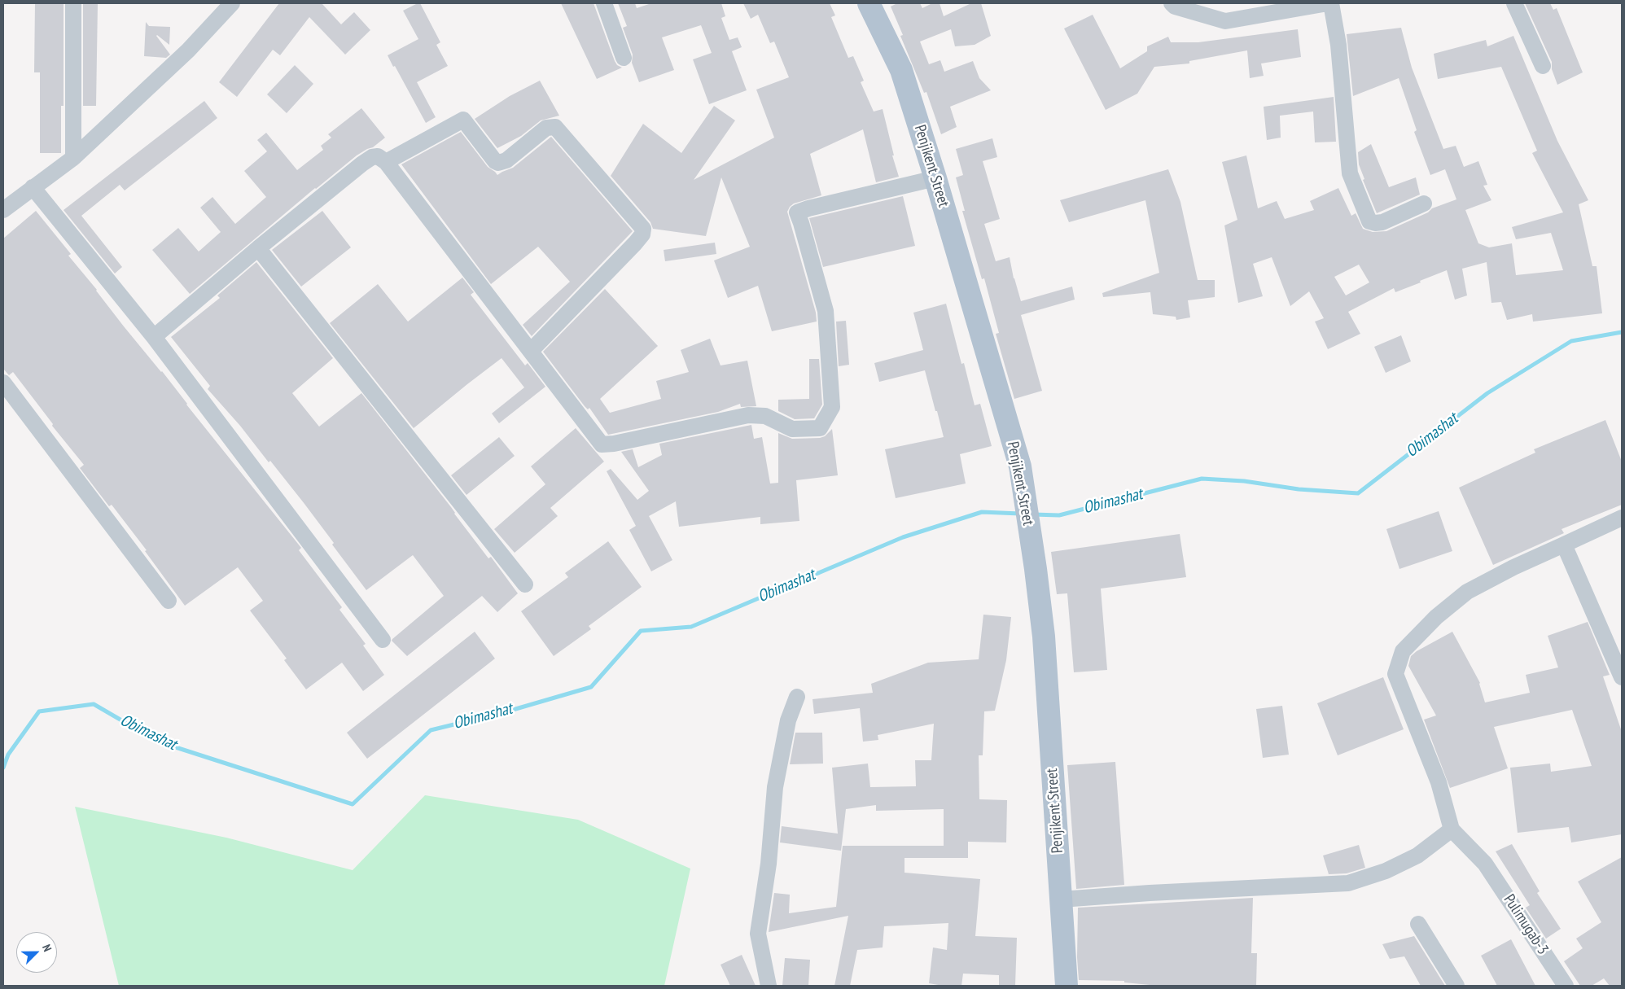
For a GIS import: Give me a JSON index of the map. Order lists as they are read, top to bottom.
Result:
{
  "streets": {
    "main road": ["Penjikent Street"],
    "street": ["Pulimugab-3"]
  },
  "water": ["Obimashat"],
  "north": "top right"
}
